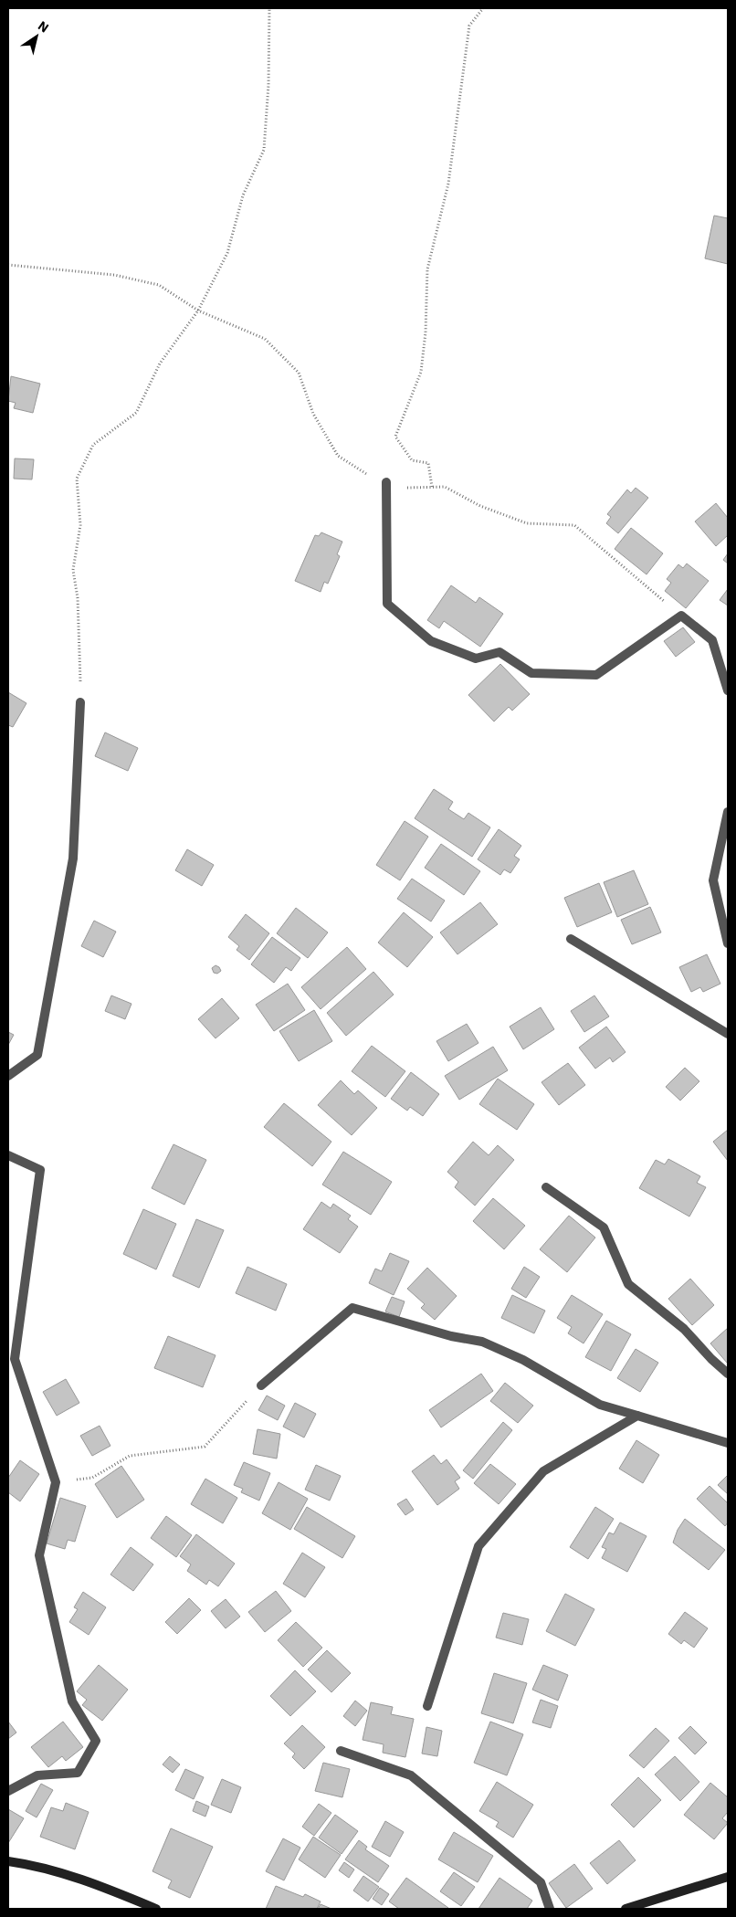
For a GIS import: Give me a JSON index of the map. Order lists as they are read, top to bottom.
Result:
{
  "north": "top right"
}
